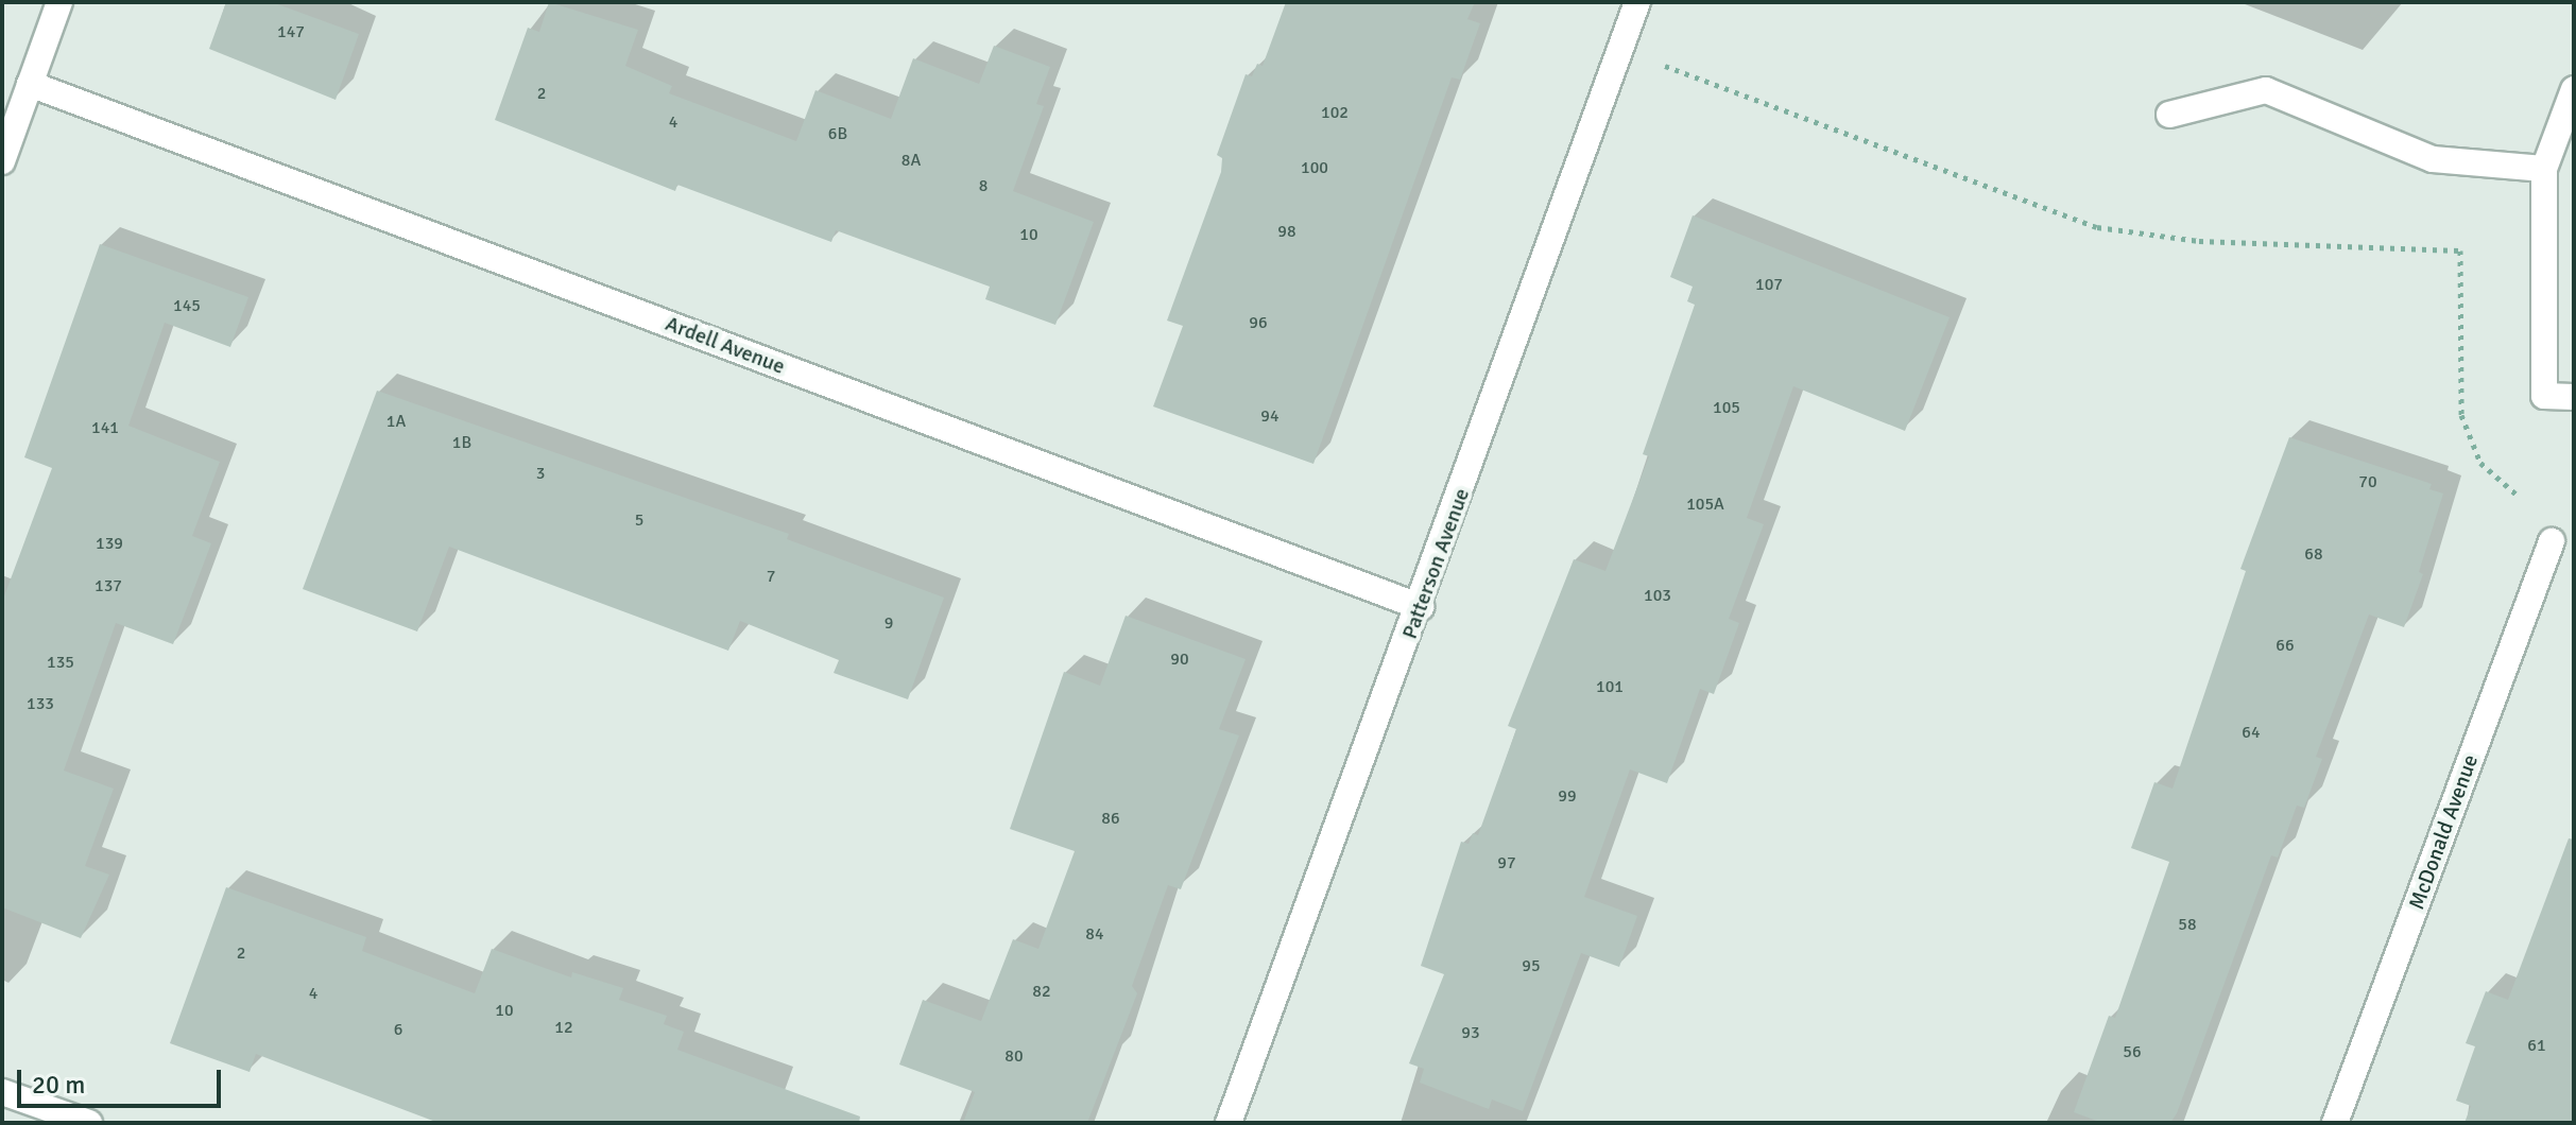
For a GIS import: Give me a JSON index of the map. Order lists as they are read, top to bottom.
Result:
{
  "streets": {
    "street": ["Ardell Avenue", "Patterson Avenue", "McDonald Avenue"]
  },
  "crossings": [
    ["Ardell Avenue", "Patterson Avenue"]
  ],
  "house_numbers": [
    "147",
    "2",
    "102",
    "4",
    "6B",
    "8A",
    "100",
    "8",
    "98",
    "10",
    "107",
    "145",
    "96",
    "105",
    "94",
    "1A",
    "141",
    "1B",
    "3",
    "70",
    "105A",
    "5",
    "139",
    "68",
    "7",
    "137",
    "103",
    "9",
    "66",
    "90",
    "135",
    "101",
    "133",
    "64",
    "99",
    "86",
    "97",
    "58",
    "84",
    "2",
    "95",
    "82",
    "4",
    "10",
    "12",
    "6",
    "93",
    "61",
    "56",
    "80"
  ],
  "scale_bar": "20 m"
}
